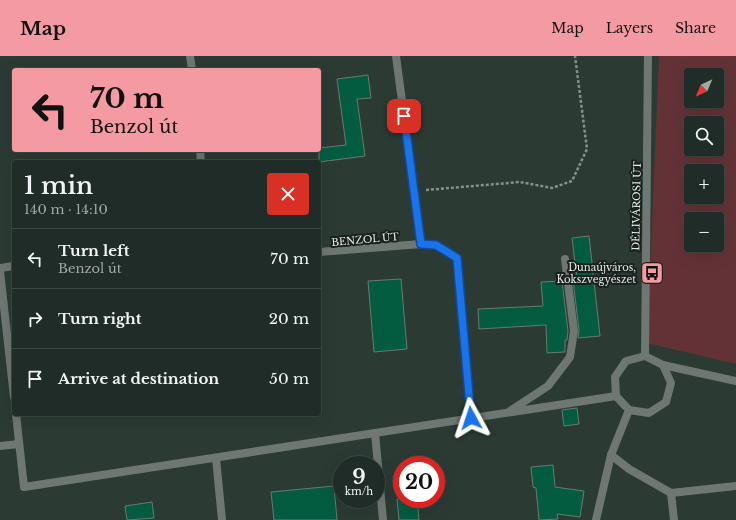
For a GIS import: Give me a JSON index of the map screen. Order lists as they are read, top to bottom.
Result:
{
  "streets": {
    "street": ["DÉLIVÁROSI ÚT", "BENZOL ÚT"]
  },
  "places": {
    "bus stop": ["Dunaújváros, Kokszvegyészet"]
  },
  "north": "bottom left",
  "page": {
    "header": "Map",
    "nav": ["Map", "Layers", "Share"],
    "map_buttons": ["+", "−"],
    "turn": ["70 m", "Benzol út"],
    "heading": ["1 min", "140 m · 14:10"],
    "list": [
      {
        "name": "Turn left",
        "note": "Benzol út",
        "value": "70 m"
      },
      {
        "name": "Turn right",
        "value": "20 m"
      },
      {
        "name": "Arrive at destination",
        "value": "50 m"
      }
    ],
    "speed": "9 km/h",
    "limit": "20"
  }
}
